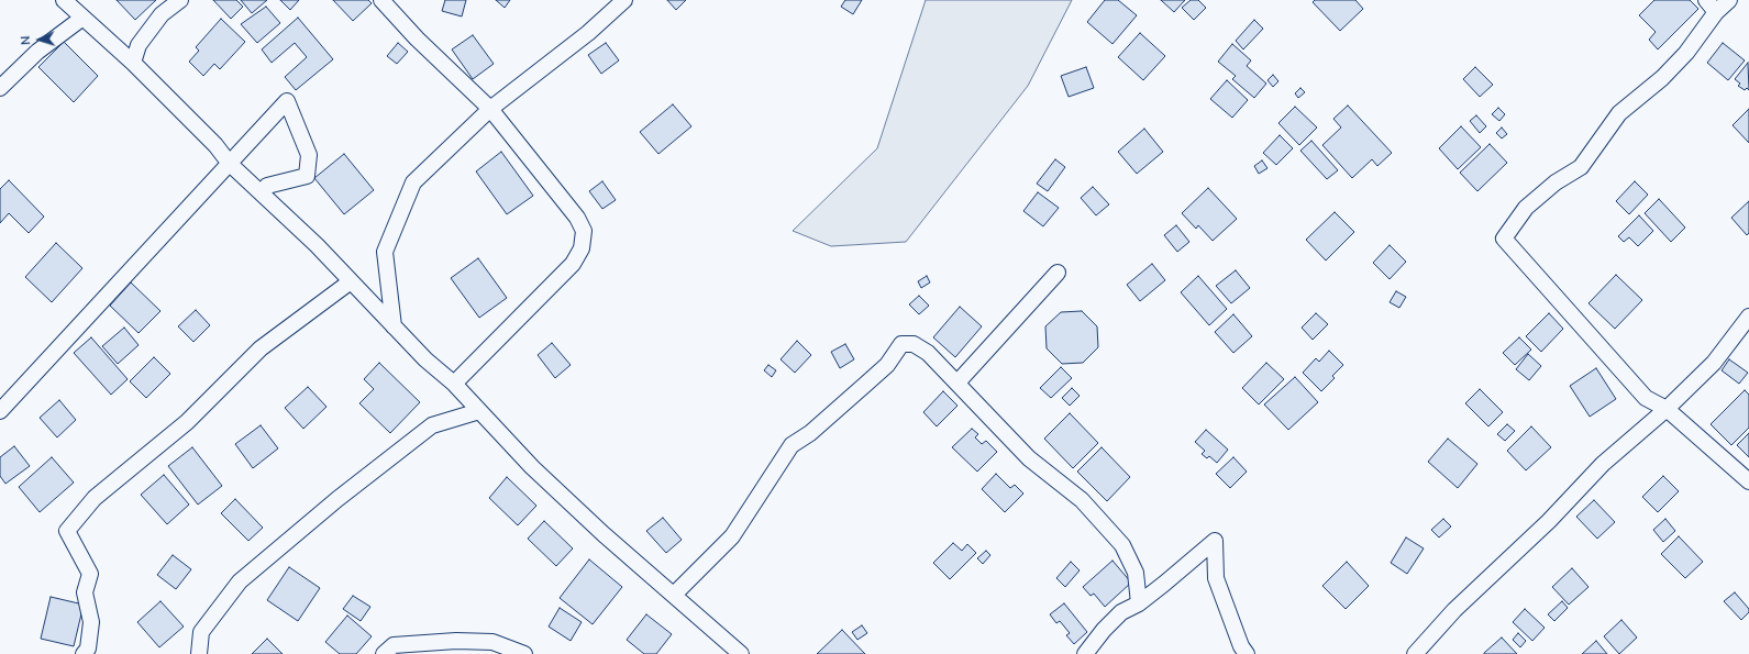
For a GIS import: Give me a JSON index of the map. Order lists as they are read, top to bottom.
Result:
{
  "north": "left"
}
